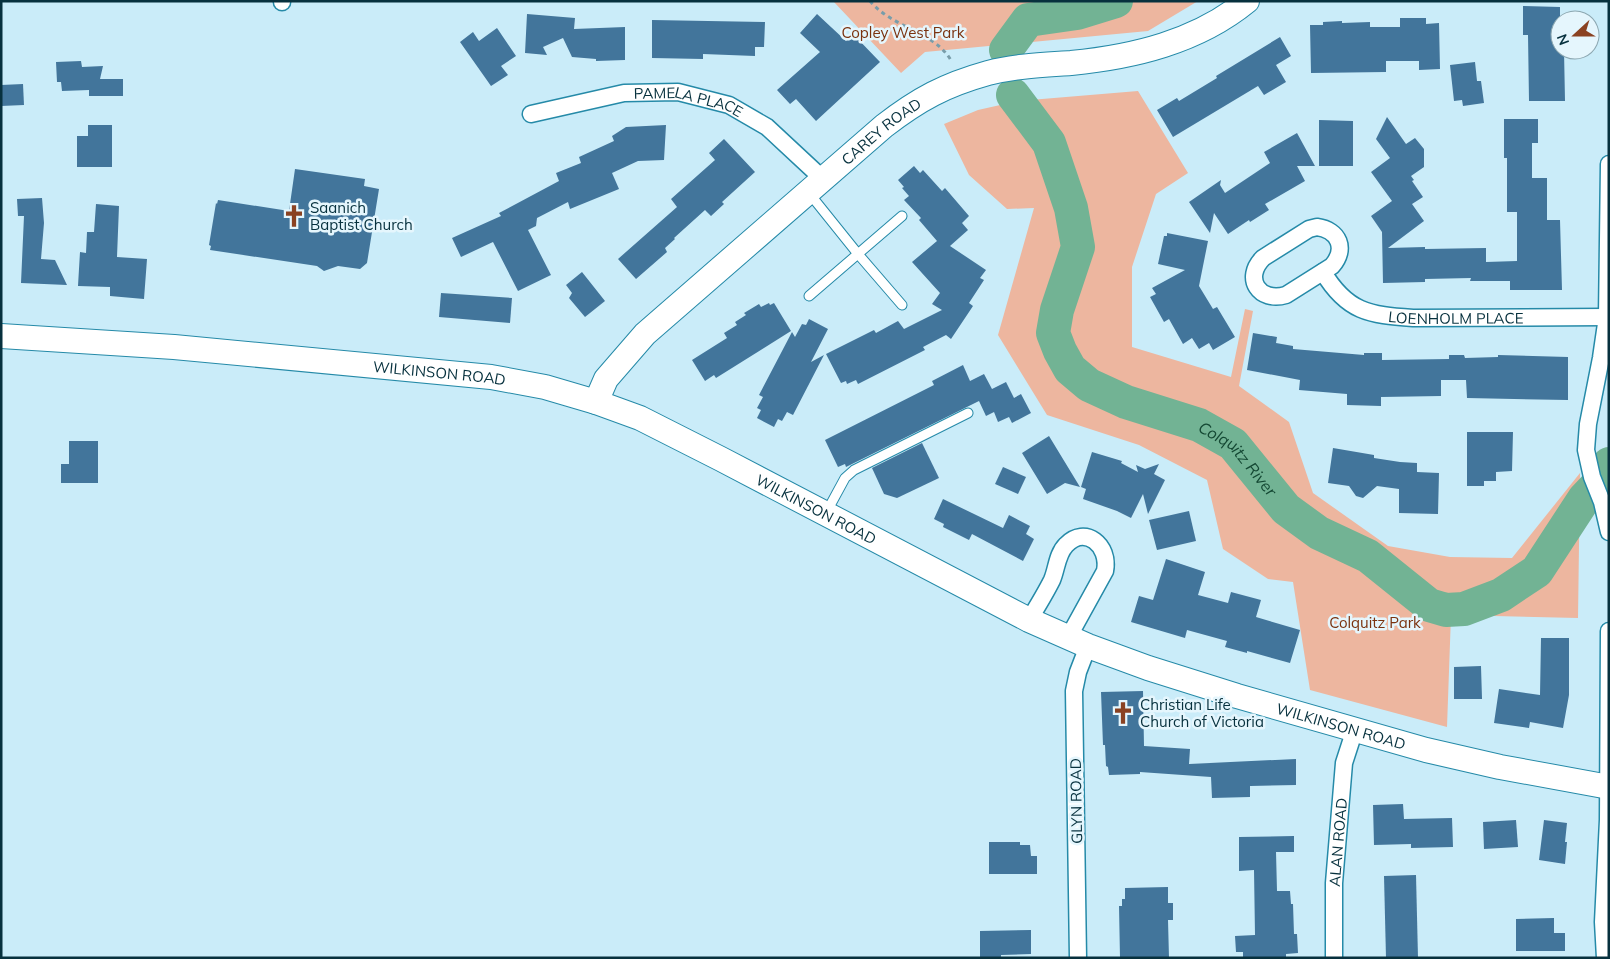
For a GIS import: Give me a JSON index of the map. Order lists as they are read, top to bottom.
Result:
{
  "streets": {
    "main road": ["CAREY ROAD", "WILKINSON ROAD"],
    "street": [
      "PAMELA PLACE",
      "LOENHOLM PLACE",
      "GLYN ROAD",
      "ALAN ROAD"
    ]
  },
  "crossings": [
    ["PAMELA PLACE", "CAREY ROAD"],
    ["CAREY ROAD", "WILKINSON ROAD"],
    ["WILKINSON ROAD", "GLYN ROAD"],
    ["WILKINSON ROAD", "ALAN ROAD"]
  ],
  "water": ["Colquitz River"],
  "parks": ["Copley West Park", "Colquitz Park"],
  "places": {
    "church": ["Saanich Baptist Church", "Christian Life Church of Victoria"]
  },
  "north": "left"
}
